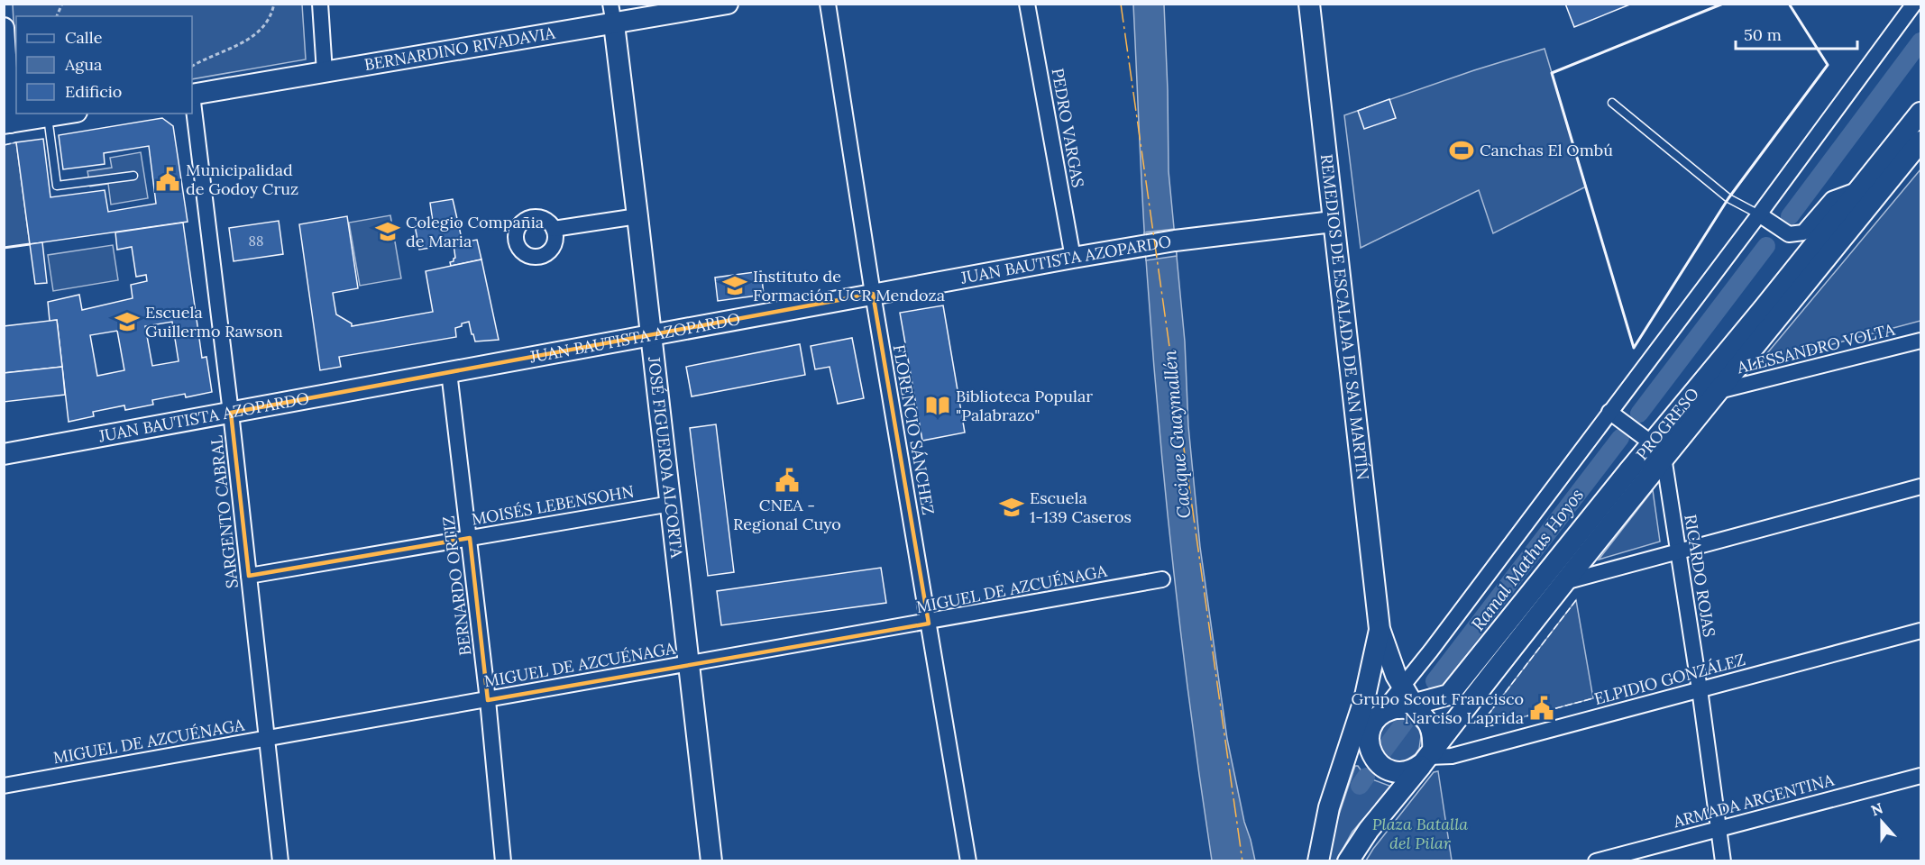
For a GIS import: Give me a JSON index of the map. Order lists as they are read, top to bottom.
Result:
{
  "streets": {
    "main road": [
      "BERNARDINO RIVADAVIA",
      "JUAN BAUTISTA AZOPARDO",
      "REMEDIOS DE ESCALADA DE SAN MARTÍN",
      "PROGRESO",
      "JOSÉ FIGUEROA ALCORTA"
    ],
    "street": [
      "PEDRO VARGAS",
      "ALESSANDRO VOLTA",
      "FLORENCIO SÁNCHEZ",
      "MOISÉS LEBENSOHN",
      "SARGENTO CABRAL",
      "RICARDO ROJAS",
      "BERNARDO ORTIZ",
      "MIGUEL DE AZCUÉNAGA",
      "ELPIDIO GONZÁLEZ",
      "ARMADA ARGENTINA"
    ]
  },
  "crossings": [
    ["BERNARDINO RIVADAVIA", "JOSÉ FIGUEROA ALCORTA"],
    ["PEDRO VARGAS", "JUAN BAUTISTA AZOPARDO"],
    ["JUAN BAUTISTA AZOPARDO", "REMEDIOS DE ESCALADA DE SAN MARTÍN"],
    ["JUAN BAUTISTA AZOPARDO", "FLORENCIO SÁNCHEZ"],
    ["JUAN BAUTISTA AZOPARDO", "JOSÉ FIGUEROA ALCORTA"],
    ["JUAN BAUTISTA AZOPARDO", "SARGENTO CABRAL"],
    ["JUAN BAUTISTA AZOPARDO", "BERNARDO ORTIZ"],
    ["REMEDIOS DE ESCALADA DE SAN MARTÍN", "PROGRESO"],
    ["REMEDIOS DE ESCALADA DE SAN MARTÍN", "ELPIDIO GONZÁLEZ"],
    ["ALESSANDRO VOLTA", "PROGRESO"],
    ["PROGRESO", "RICARDO ROJAS"],
    ["PROGRESO", "ELPIDIO GONZÁLEZ"],
    ["FLORENCIO SÁNCHEZ", "MIGUEL DE AZCUÉNAGA"],
    ["JOSÉ FIGUEROA ALCORTA", "MOISÉS LEBENSOHN"],
    ["JOSÉ FIGUEROA ALCORTA", "MIGUEL DE AZCUÉNAGA"],
    ["MOISÉS LEBENSOHN", "SARGENTO CABRAL"],
    ["MOISÉS LEBENSOHN", "BERNARDO ORTIZ"],
    ["SARGENTO CABRAL", "MIGUEL DE AZCUÉNAGA"],
    ["RICARDO ROJAS", "ELPIDIO GONZÁLEZ"],
    ["RICARDO ROJAS", "ARMADA ARGENTINA"],
    ["BERNARDO ORTIZ", "MIGUEL DE AZCUÉNAGA"]
  ],
  "water": ["Cacique Guaymallén", "Ramal Mathus Hoyos"],
  "parks": ["Plaza Batalla del Pilar"],
  "places": {
    "sports": ["Canchas El Ombú"],
    "public building": ["Municipalidad de Godoy Cruz", "CNEA - Regional Cuyo", "Grupo Scout Francisco Narciso Laprida"],
    "school or university": [
      "Colegio Compañia de Maria",
      "Instituto de Formación UCR Mendoza",
      "Escuela Guillermo Rawson",
      "Escuela 1-139 Caseros"
    ],
    "library": ["Biblioteca Popular \"Palabrazo\""]
  },
  "house_numbers": ["88"],
  "legend": ["Calle", "Agua", "Edificio"],
  "scale_bar": "50 m",
  "north": "top"
}
